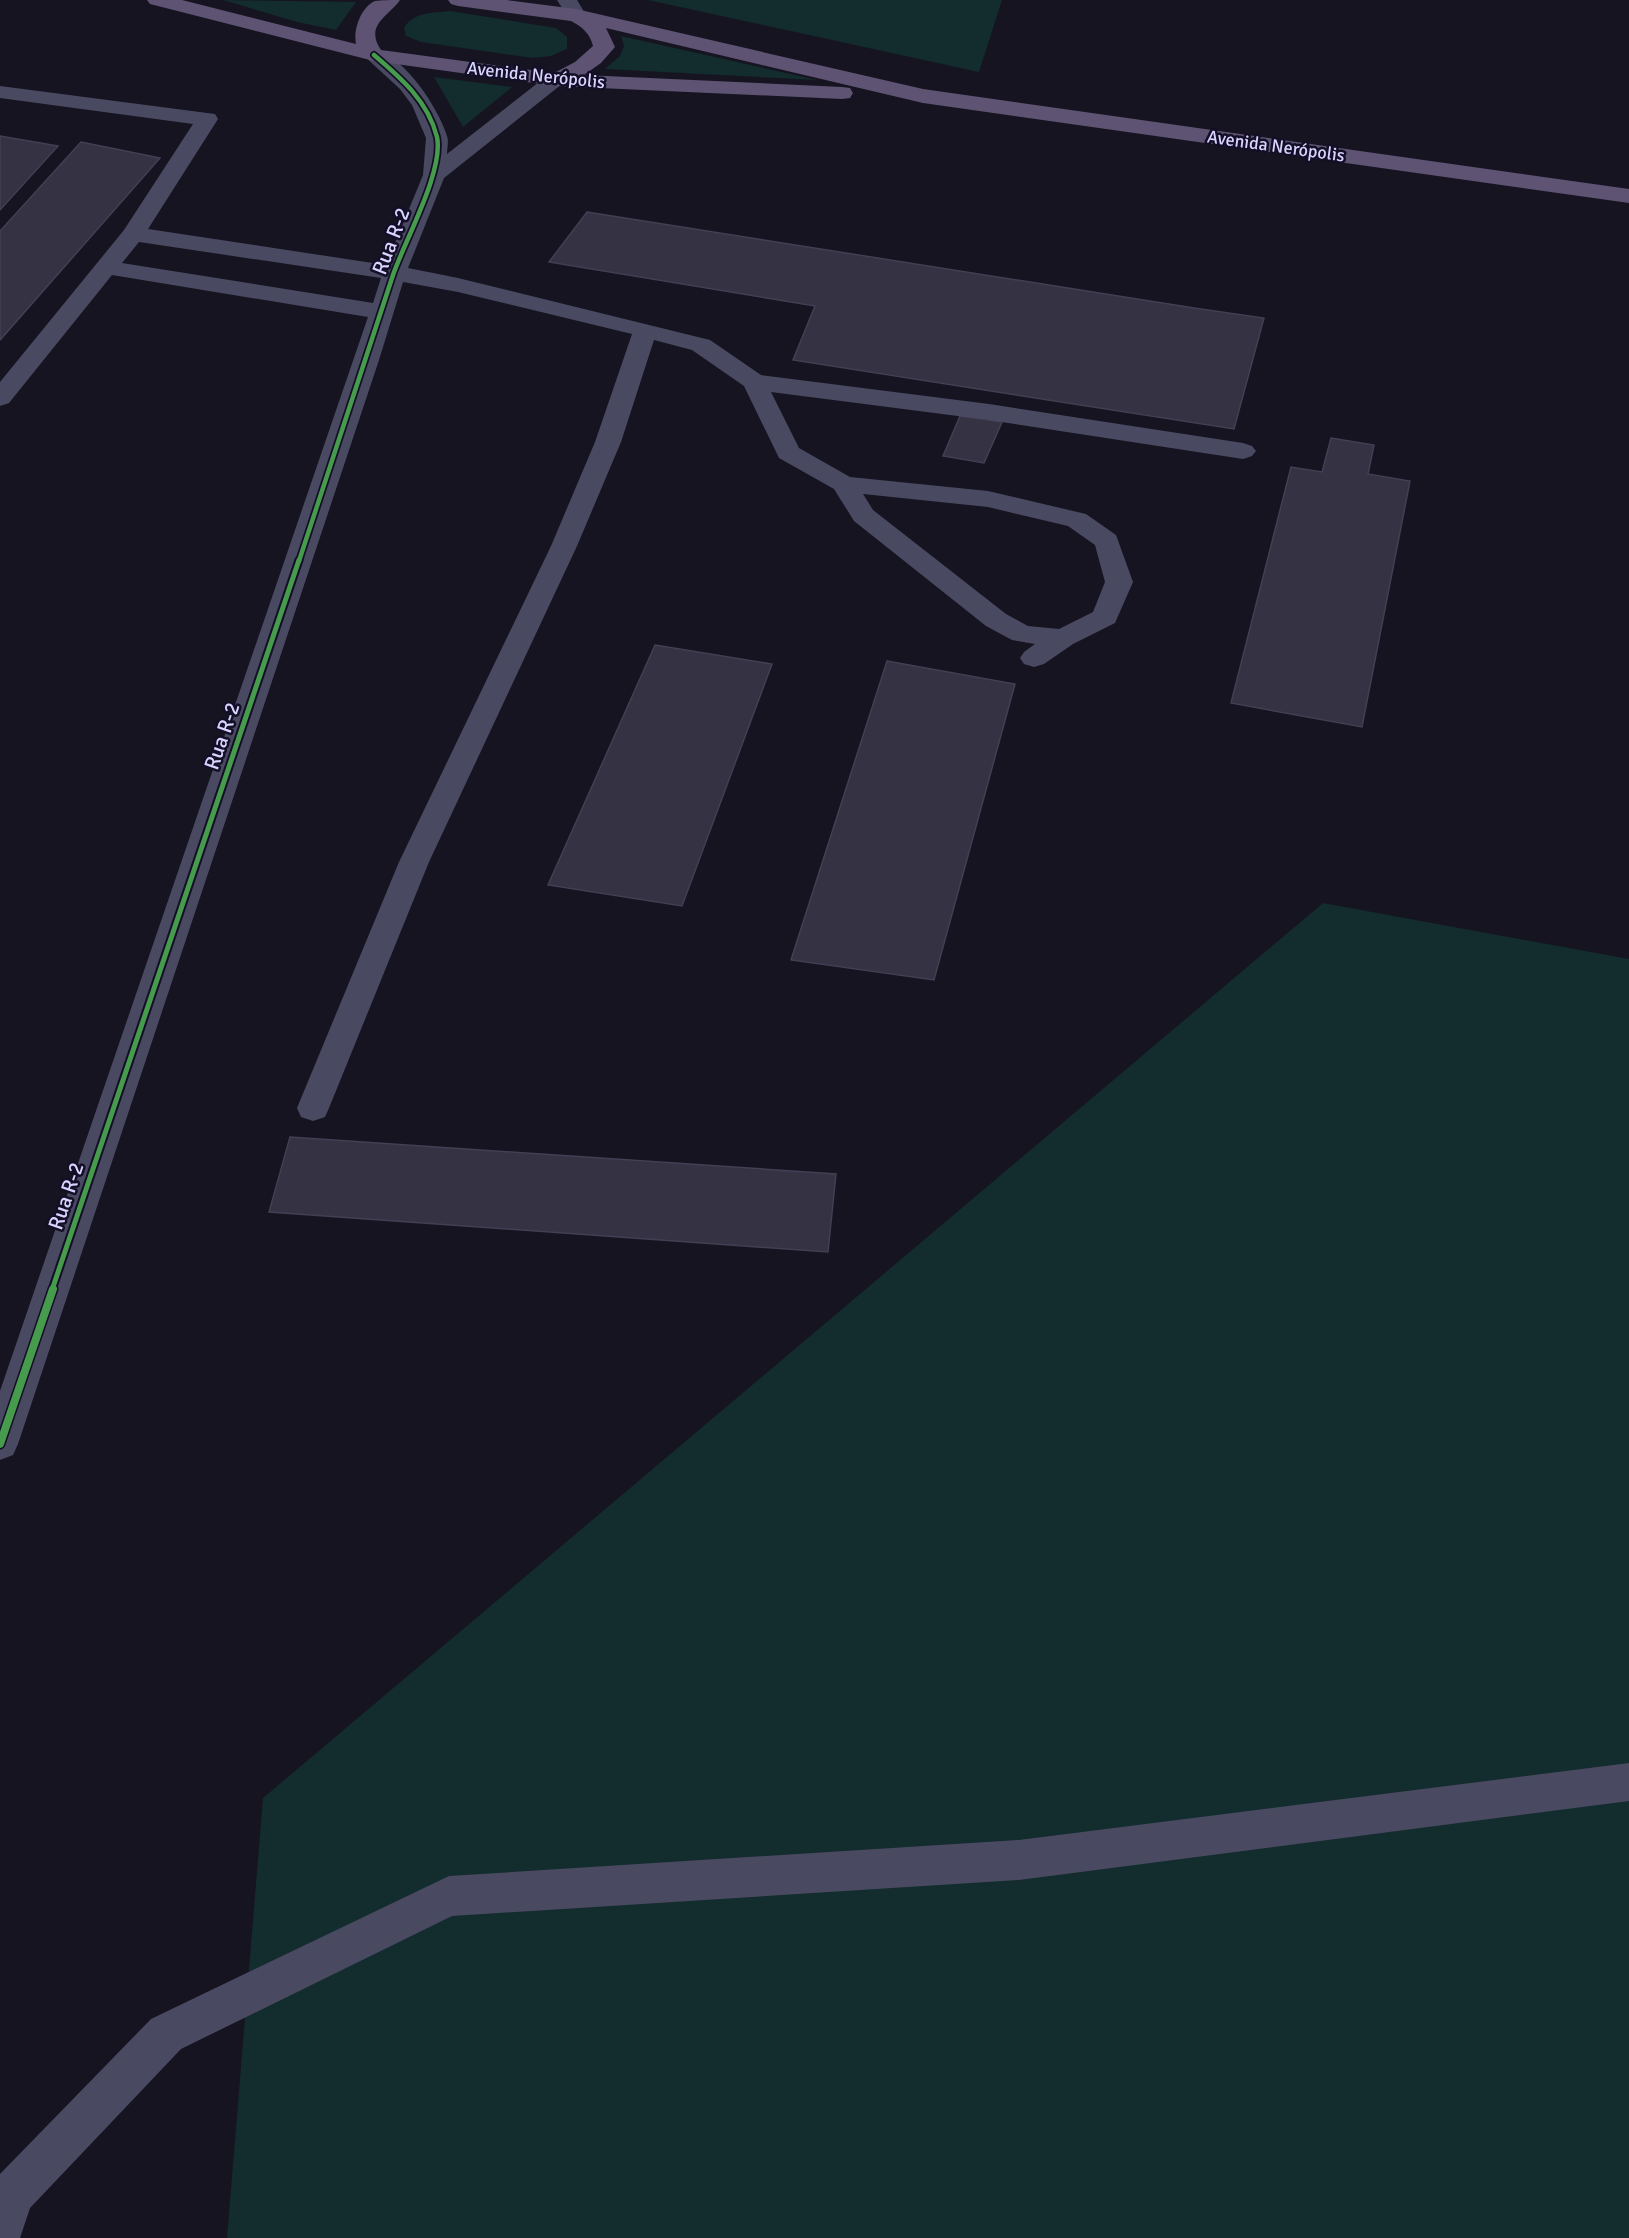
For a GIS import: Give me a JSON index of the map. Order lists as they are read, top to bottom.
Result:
{
  "streets": {
    "main road": ["Avenida Nerópolis"],
    "street": ["Rua R-2"]
  },
  "crossings": [
    ["Avenida Nerópolis", "Rua R-2"]
  ]
}
